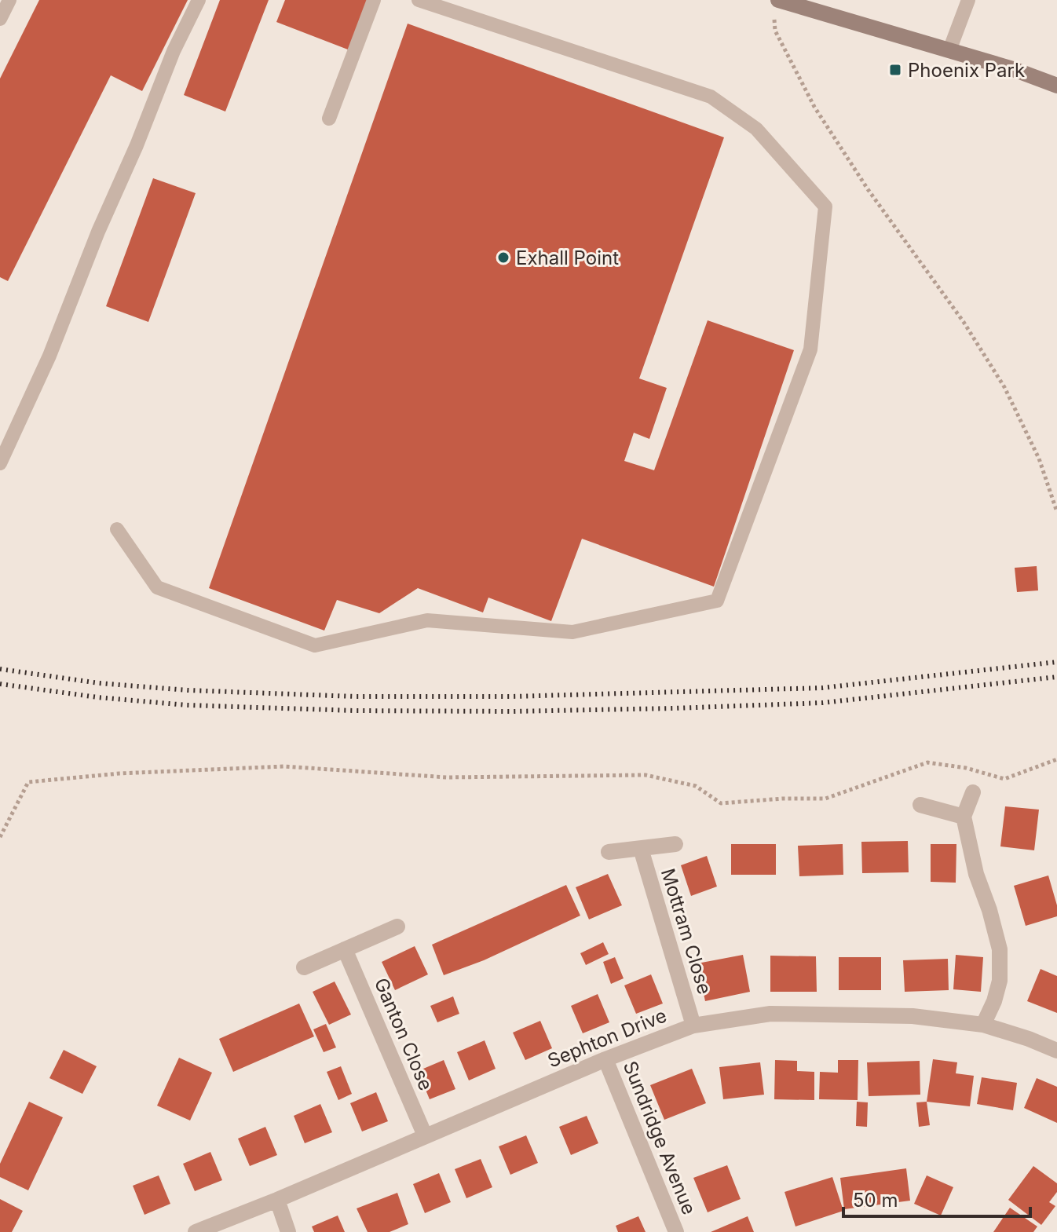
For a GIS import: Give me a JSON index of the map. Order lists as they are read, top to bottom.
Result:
{
  "streets": {
    "street": [
      "Mottram Close",
      "Ganton Close",
      "Sephton Drive",
      "Sundridge Avenue"
    ]
  },
  "crossings": [
    ["Mottram Close", "Sephton Drive"],
    ["Ganton Close", "Sephton Drive"],
    ["Sephton Drive", "Sundridge Avenue"]
  ],
  "places": {
    "transit": ["Phoenix Park"],
    "other": ["Exhall Point"]
  },
  "scale_bar": "50 m"
}
